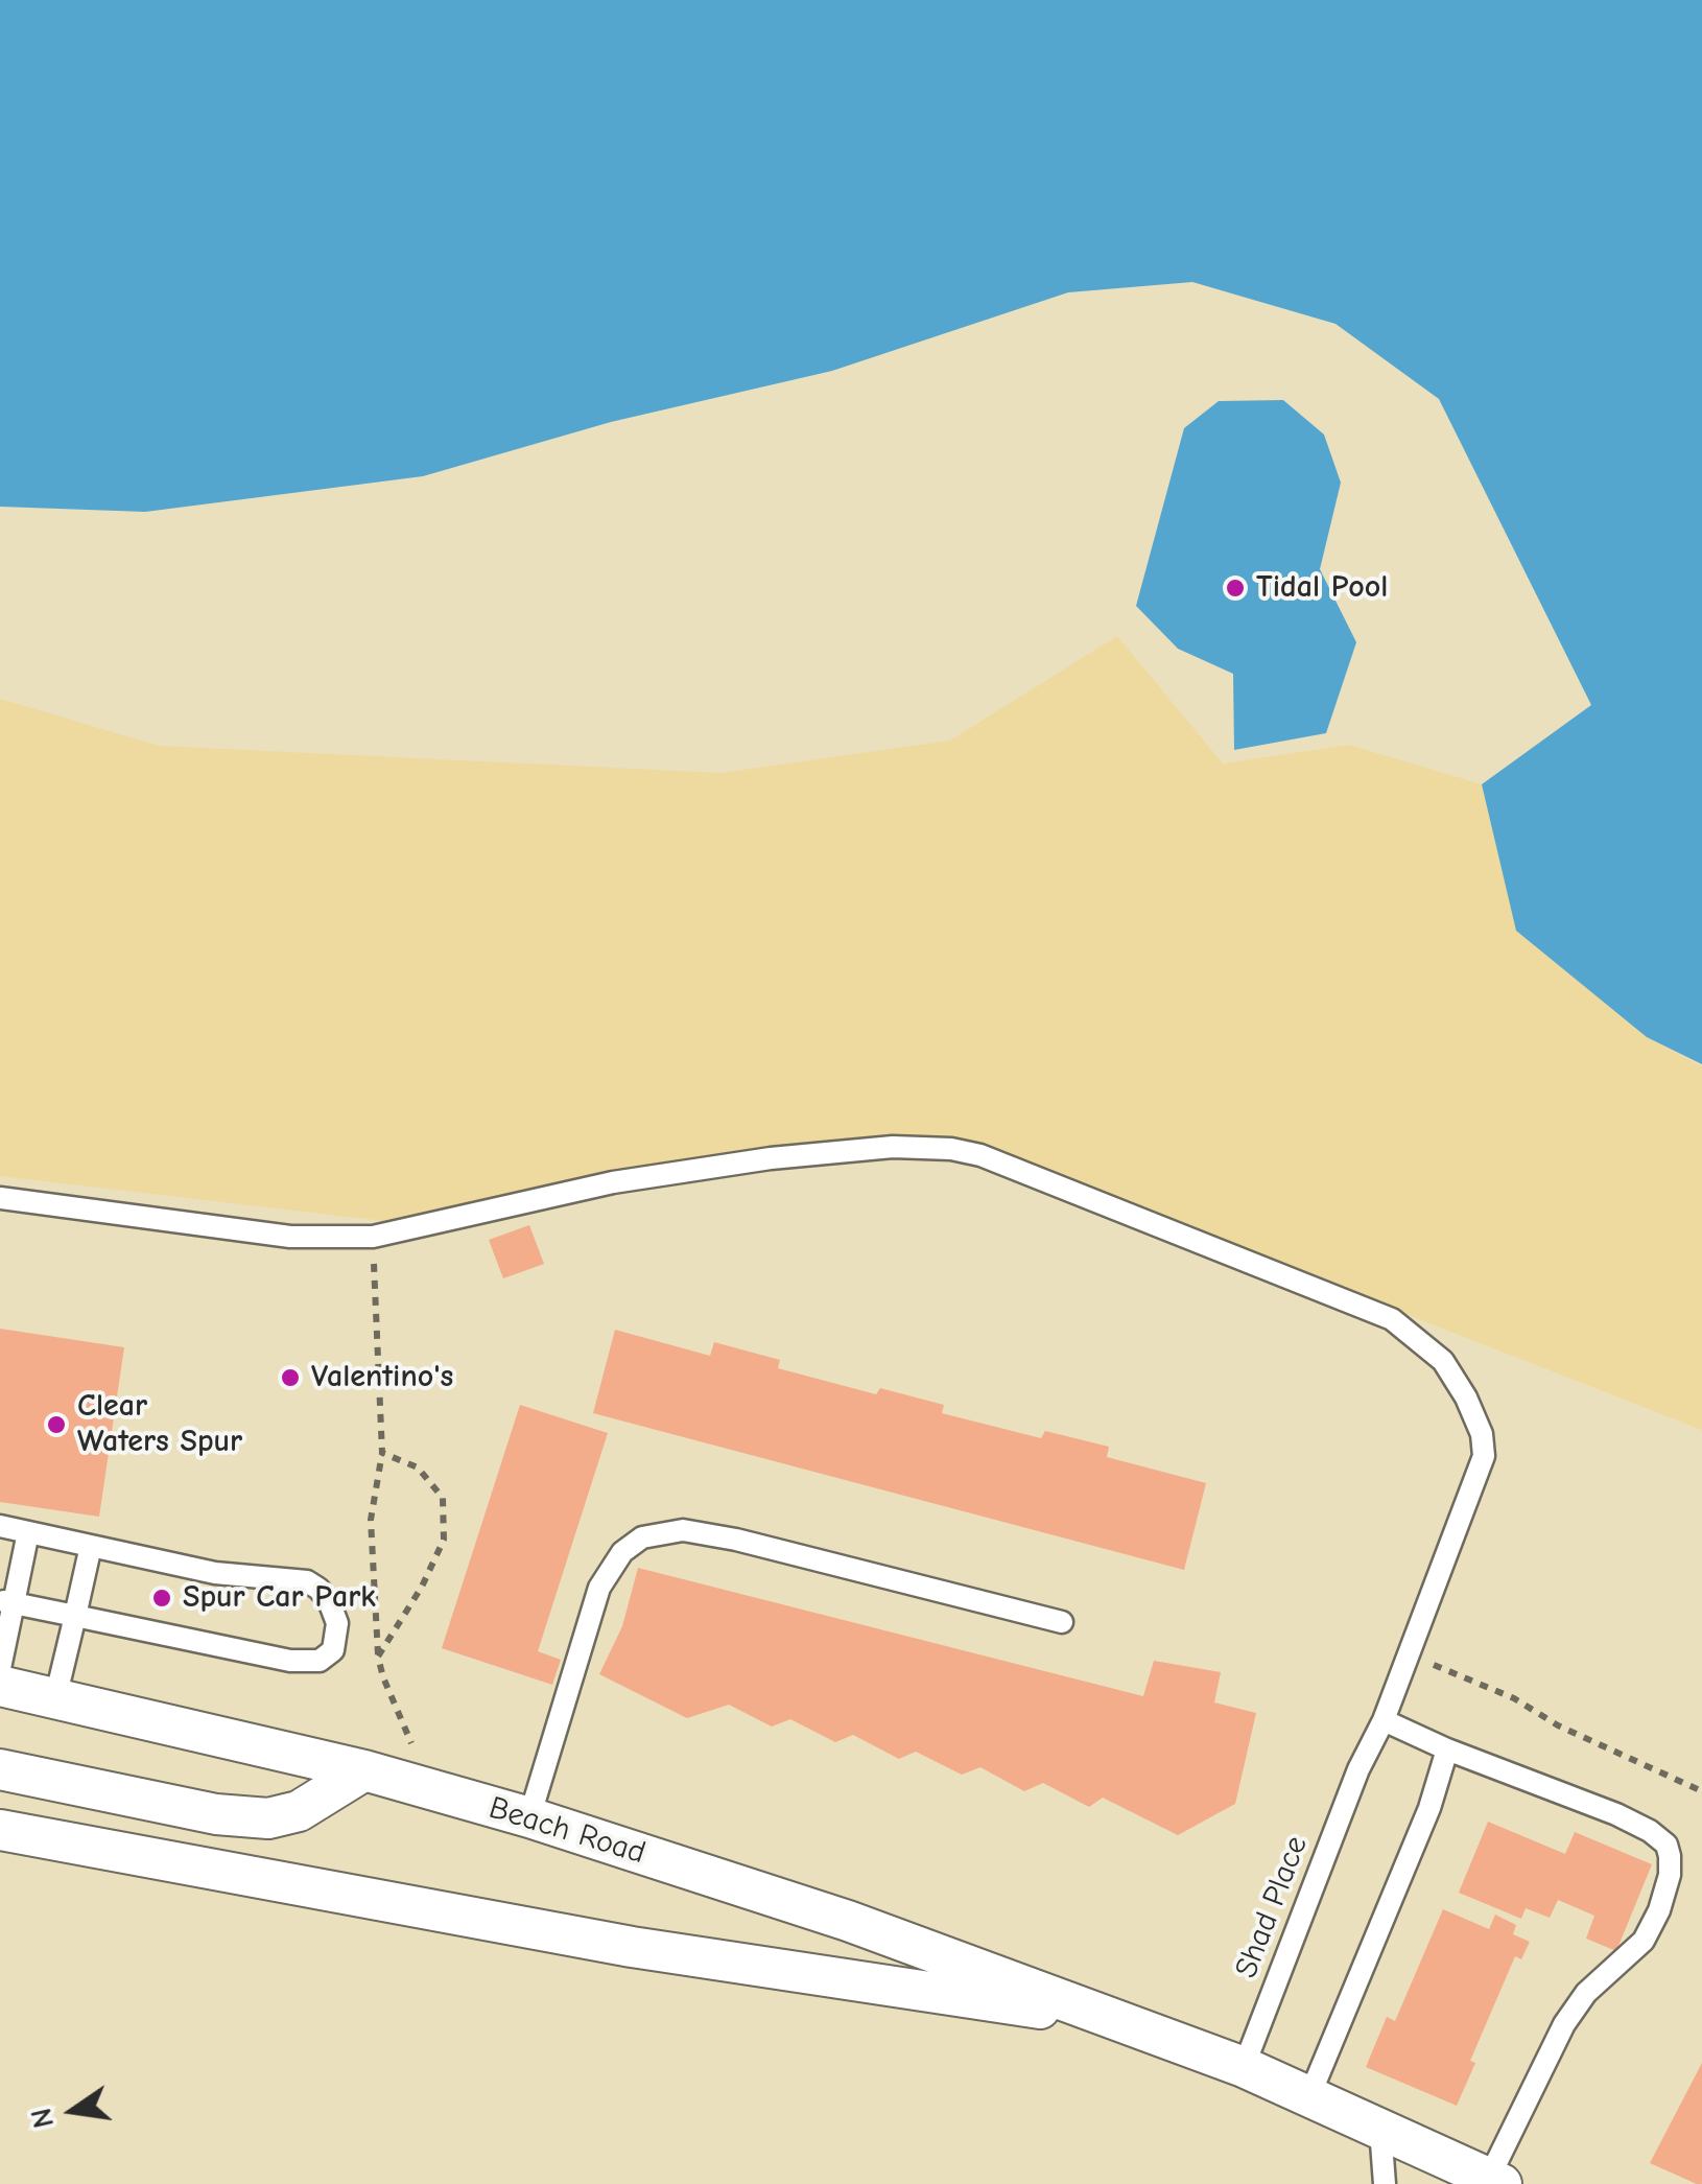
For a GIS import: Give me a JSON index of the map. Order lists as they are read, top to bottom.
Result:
{
  "streets": {
    "street": ["Beach Road"],
    "lane": ["Shad Place"]
  },
  "crossings": [
    ["Beach Road", "Shad Place"]
  ],
  "places": [
    "Tidal Pool",
    "Valentino's",
    "Clear Waters Spur",
    "Spur Car Park"
  ],
  "north": "left"
}
